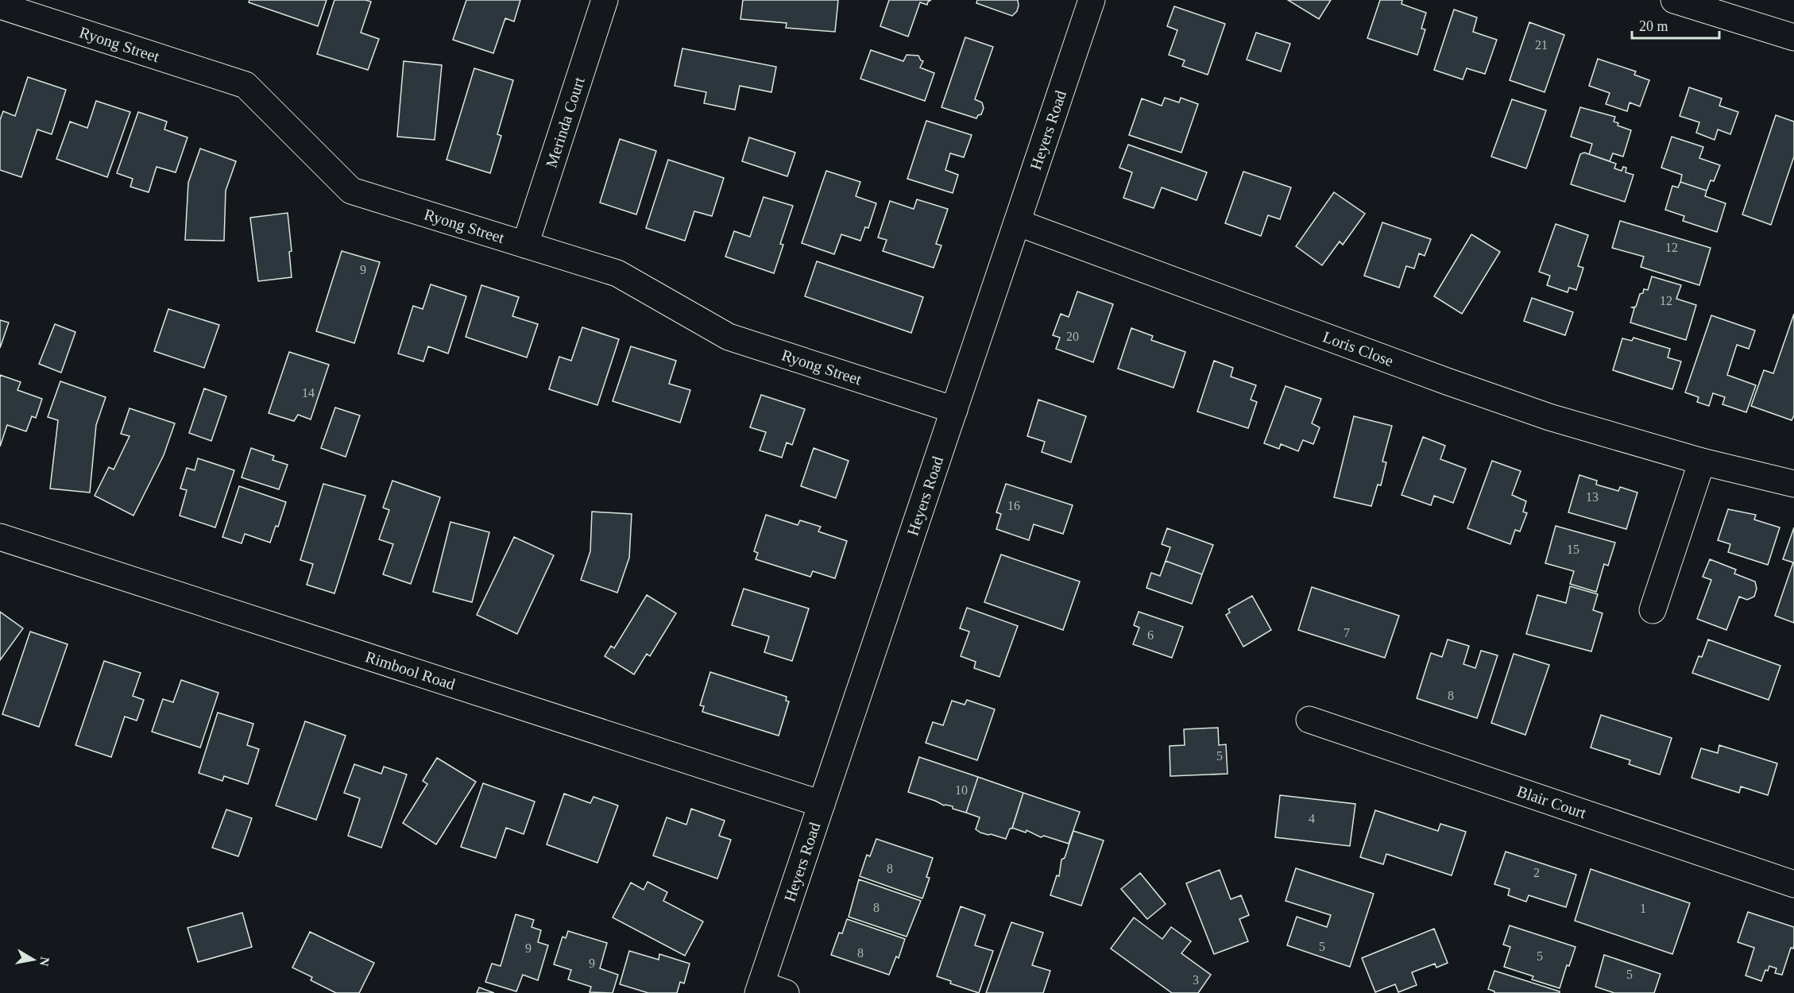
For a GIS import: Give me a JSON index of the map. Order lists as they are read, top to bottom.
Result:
{
  "streets": {
    "street": [
      "Ryong Street",
      "Merinda Court",
      "Heyers Road",
      "Loris Close",
      "Rimbool Road",
      "Blair Court"
    ]
  },
  "crossings": [
    ["Ryong Street", "Merinda Court"],
    ["Ryong Street", "Heyers Road"],
    ["Heyers Road", "Loris Close"],
    ["Heyers Road", "Rimbool Road"]
  ],
  "house_numbers": [
    "21",
    "12",
    "9",
    "12",
    "20",
    "14",
    "13",
    "16",
    "15",
    "7",
    "6",
    "8",
    "5",
    "10",
    "4",
    "8",
    "2",
    "8",
    "1",
    "5",
    "9",
    "8",
    "5",
    "9",
    "5",
    "3"
  ],
  "scale_bar": "20 m",
  "north": "right"
}
